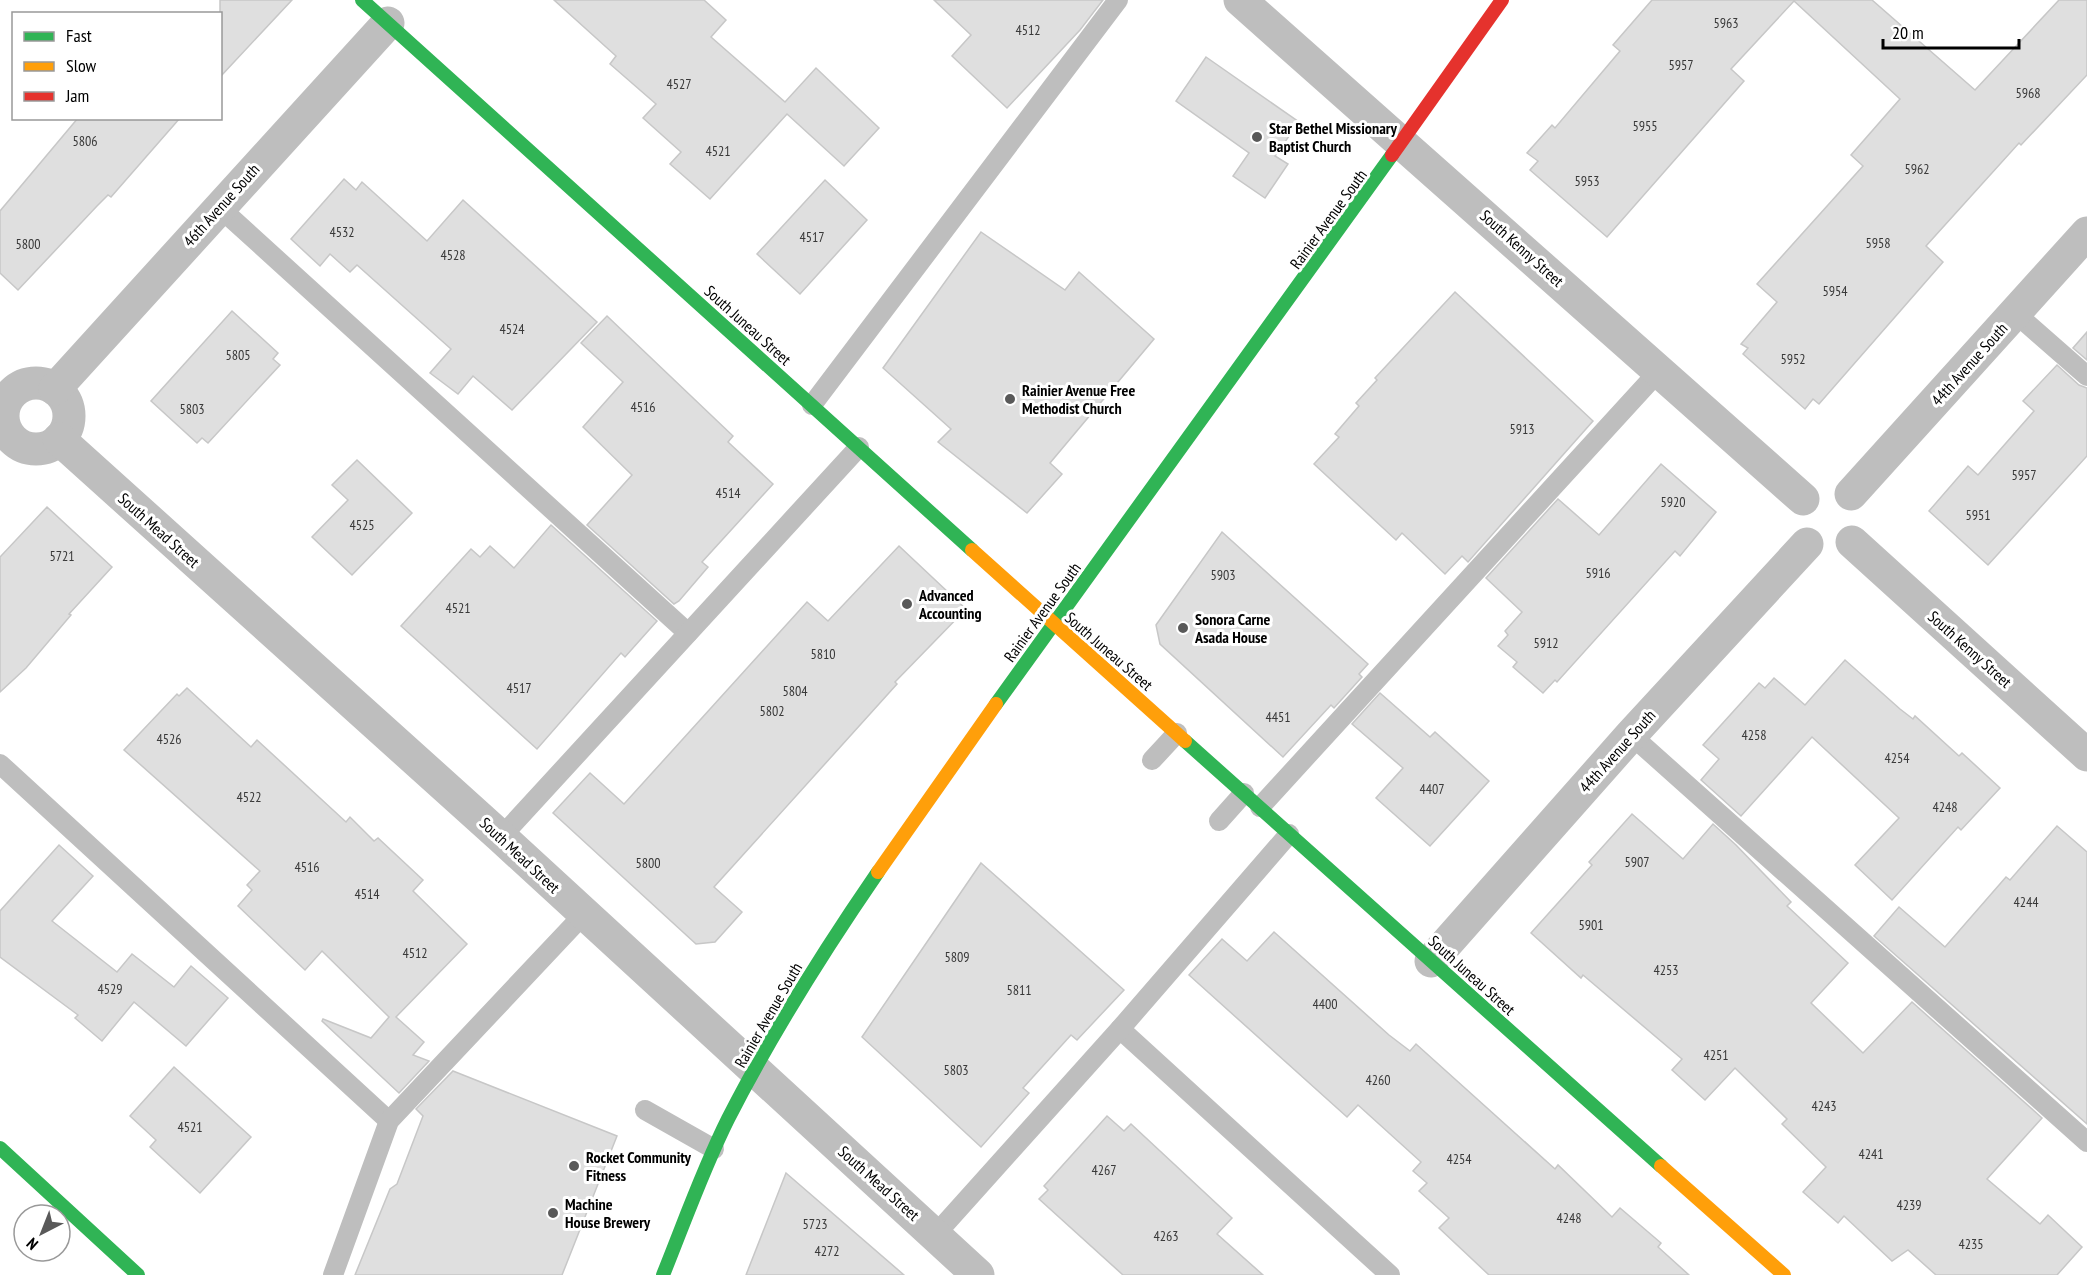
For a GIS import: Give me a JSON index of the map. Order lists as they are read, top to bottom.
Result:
{
  "streets": {
    "street": [
      "46th Avenue South",
      "Rainier Avenue South",
      "South Kenny Street",
      "South Juneau Street",
      "44th Avenue South",
      "South Mead Street"
    ]
  },
  "crossings": [
    ["46th Avenue South", "South Juneau Street"],
    ["46th Avenue South", "South Mead Street"],
    ["Rainier Avenue South", "South Kenny Street"],
    ["Rainier Avenue South", "South Juneau Street"],
    ["Rainier Avenue South", "South Mead Street"],
    ["South Kenny Street", "44th Avenue South"],
    ["South Juneau Street", "44th Avenue South"]
  ],
  "places": [
    "Star Bethel Missionary Baptist Church",
    "Rainier Avenue Free Methodist Church",
    "Advanced Accounting",
    "Sonora Carne Asada House",
    "Rocket Community Fitness",
    "Machine House Brewery"
  ],
  "house_numbers": [
    "5963",
    "4512",
    "5957",
    "4527",
    "5968",
    "5955",
    "5806",
    "4521",
    "5962",
    "5953",
    "4532",
    "4517",
    "5958",
    "5800",
    "4528",
    "5954",
    "4524",
    "5805",
    "5952",
    "4516",
    "5803",
    "5913",
    "5957",
    "4514",
    "5920",
    "5951",
    "4525",
    "5721",
    "5916",
    "5903",
    "4521",
    "5912",
    "5810",
    "4517",
    "5804",
    "5802",
    "4451",
    "4258",
    "4526",
    "4254",
    "4407",
    "4522",
    "4248",
    "5907",
    "5800",
    "4516",
    "4514",
    "4244",
    "5901",
    "4512",
    "5809",
    "4253",
    "4529",
    "5811",
    "4400",
    "4251",
    "5803",
    "4260",
    "4243",
    "4521",
    "4241",
    "4254",
    "4267",
    "4239",
    "4248",
    "5723",
    "4263",
    "4235",
    "4272"
  ],
  "legend": ["Fast", "Slow", "Jam"],
  "scale_bar": "20 m",
  "north": "bottom left"
}
